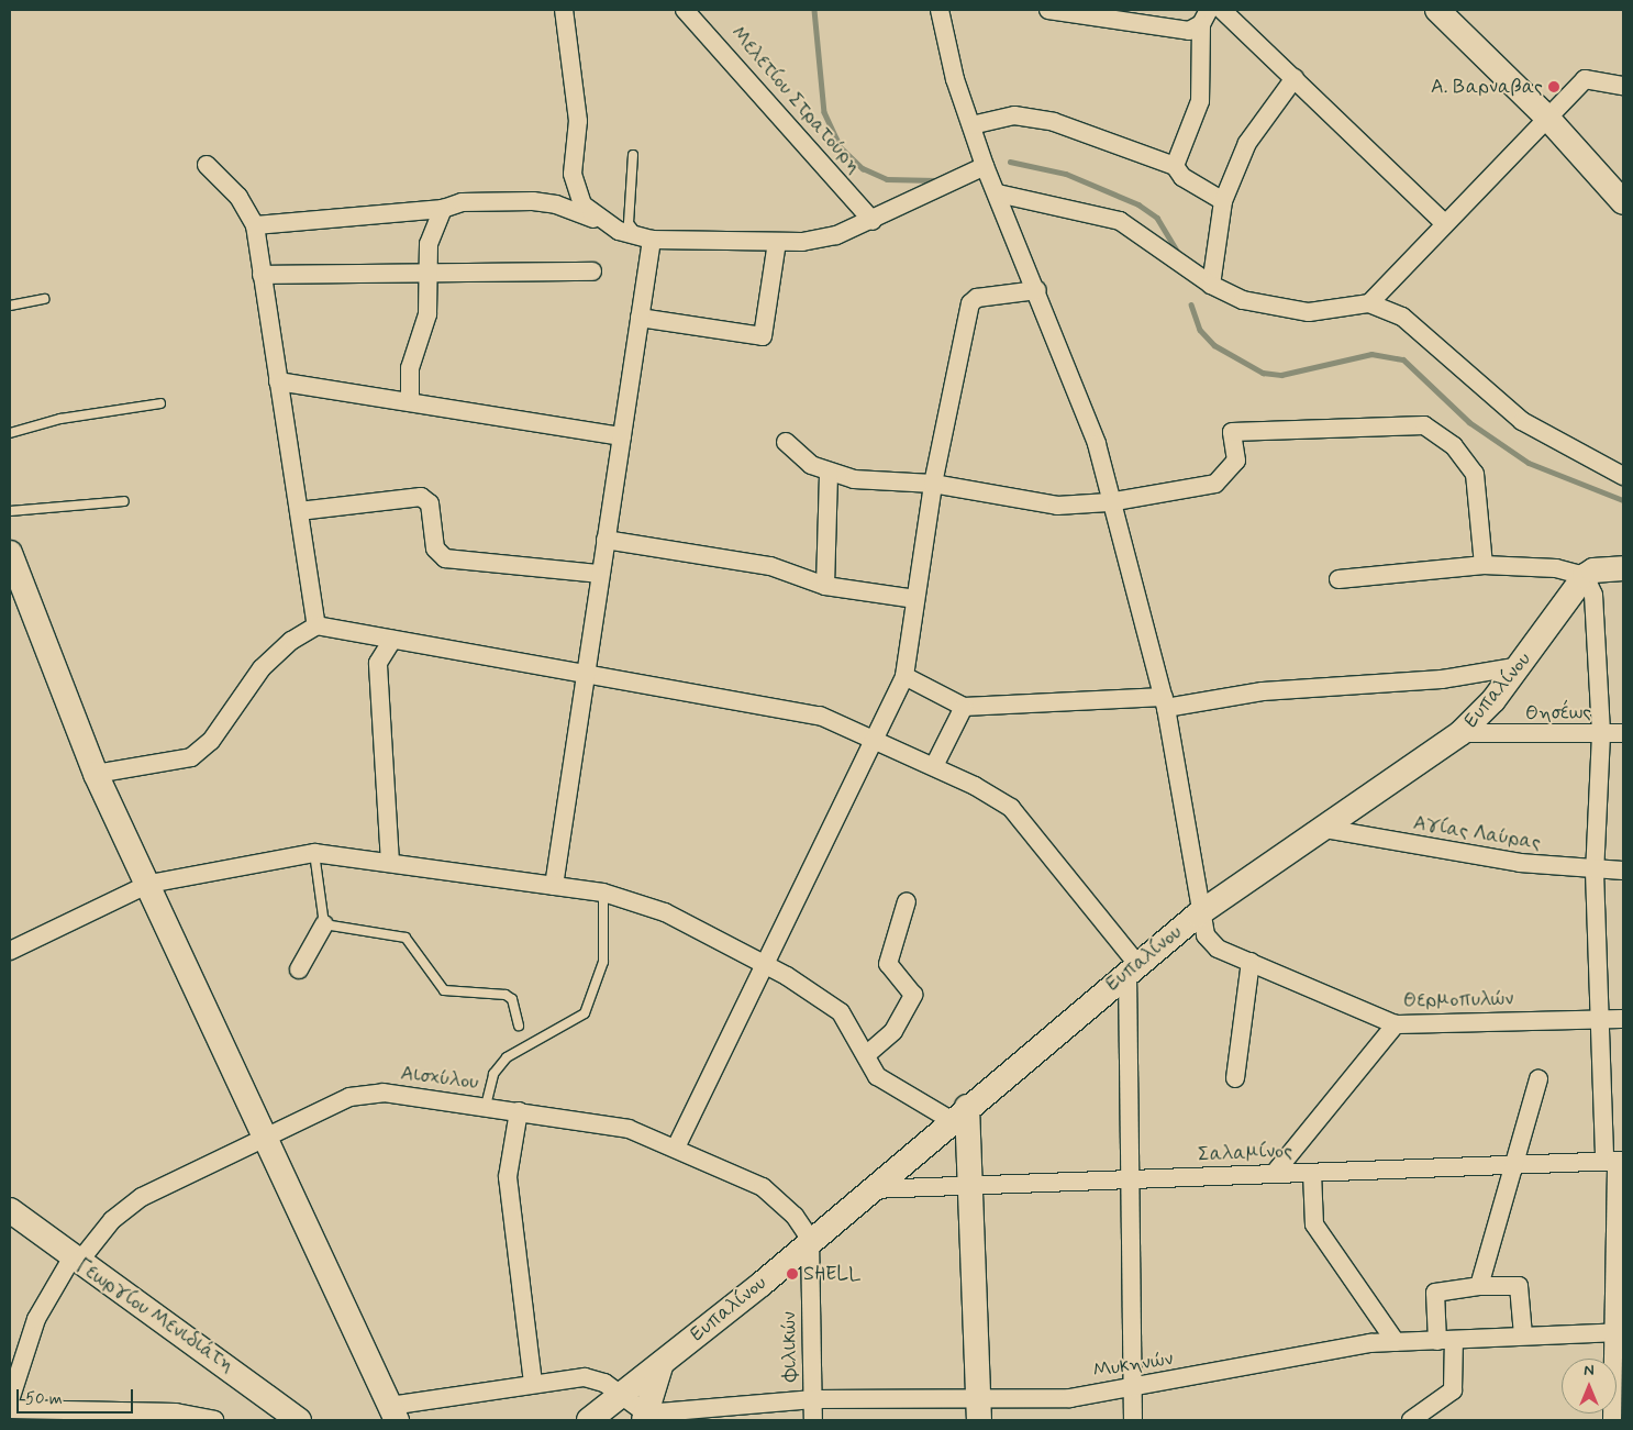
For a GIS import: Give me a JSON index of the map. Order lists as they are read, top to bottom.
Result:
{
  "streets": {
    "street": [
      "Μελετίου Στρατούρη",
      "Ευπαλίνου",
      "Θησέως",
      "Αγίας Λαύρας",
      "Θερμοπυλών",
      "Αισχύλου",
      "Σαλαμίνος",
      "Γεωργίου Μενιδιάτη",
      "Φιλικών",
      "Μυκηνών"
    ]
  },
  "crossings": [
    ["Ευπαλίνου", "Θησέως"],
    ["Ευπαλίνου", "Αγίας Λαύρας"],
    ["Ευπαλίνου", "Θερμοπυλών"],
    ["Ευπαλίνου", "Αισχύλου"],
    ["Ευπαλίνου", "Σαλαμίνος"],
    ["Ευπαλίνου", "Φιλικών"],
    ["Αισχύλου", "Γεωργίου Μενιδιάτη"],
    ["Αισχύλου", "Φιλικών"],
    ["Φιλικών", "Μυκηνών"]
  ],
  "places": ["Α. Βαρναβας", "SHELL"],
  "scale_bar": "50 m",
  "north": "top"
}
